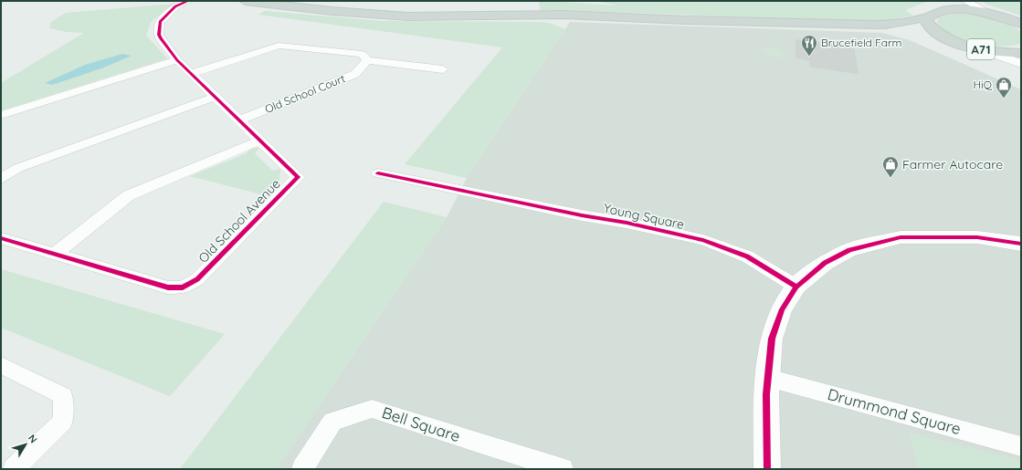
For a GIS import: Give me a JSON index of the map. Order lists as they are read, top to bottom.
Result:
{
  "streets": {
    "main road": ["A71"],
    "street": [
      "Old School Court",
      "Young Square",
      "Old School Avenue",
      "Drummond Square",
      "Bell Square"
    ]
  },
  "crossings": [
    ["Old School Court", "Old School Avenue"]
  ],
  "places": {
    "restaurant": ["Brucefield Farm"],
    "shop": ["HiQ", "Farmer Autocare"]
  },
  "north": "top right"
}
